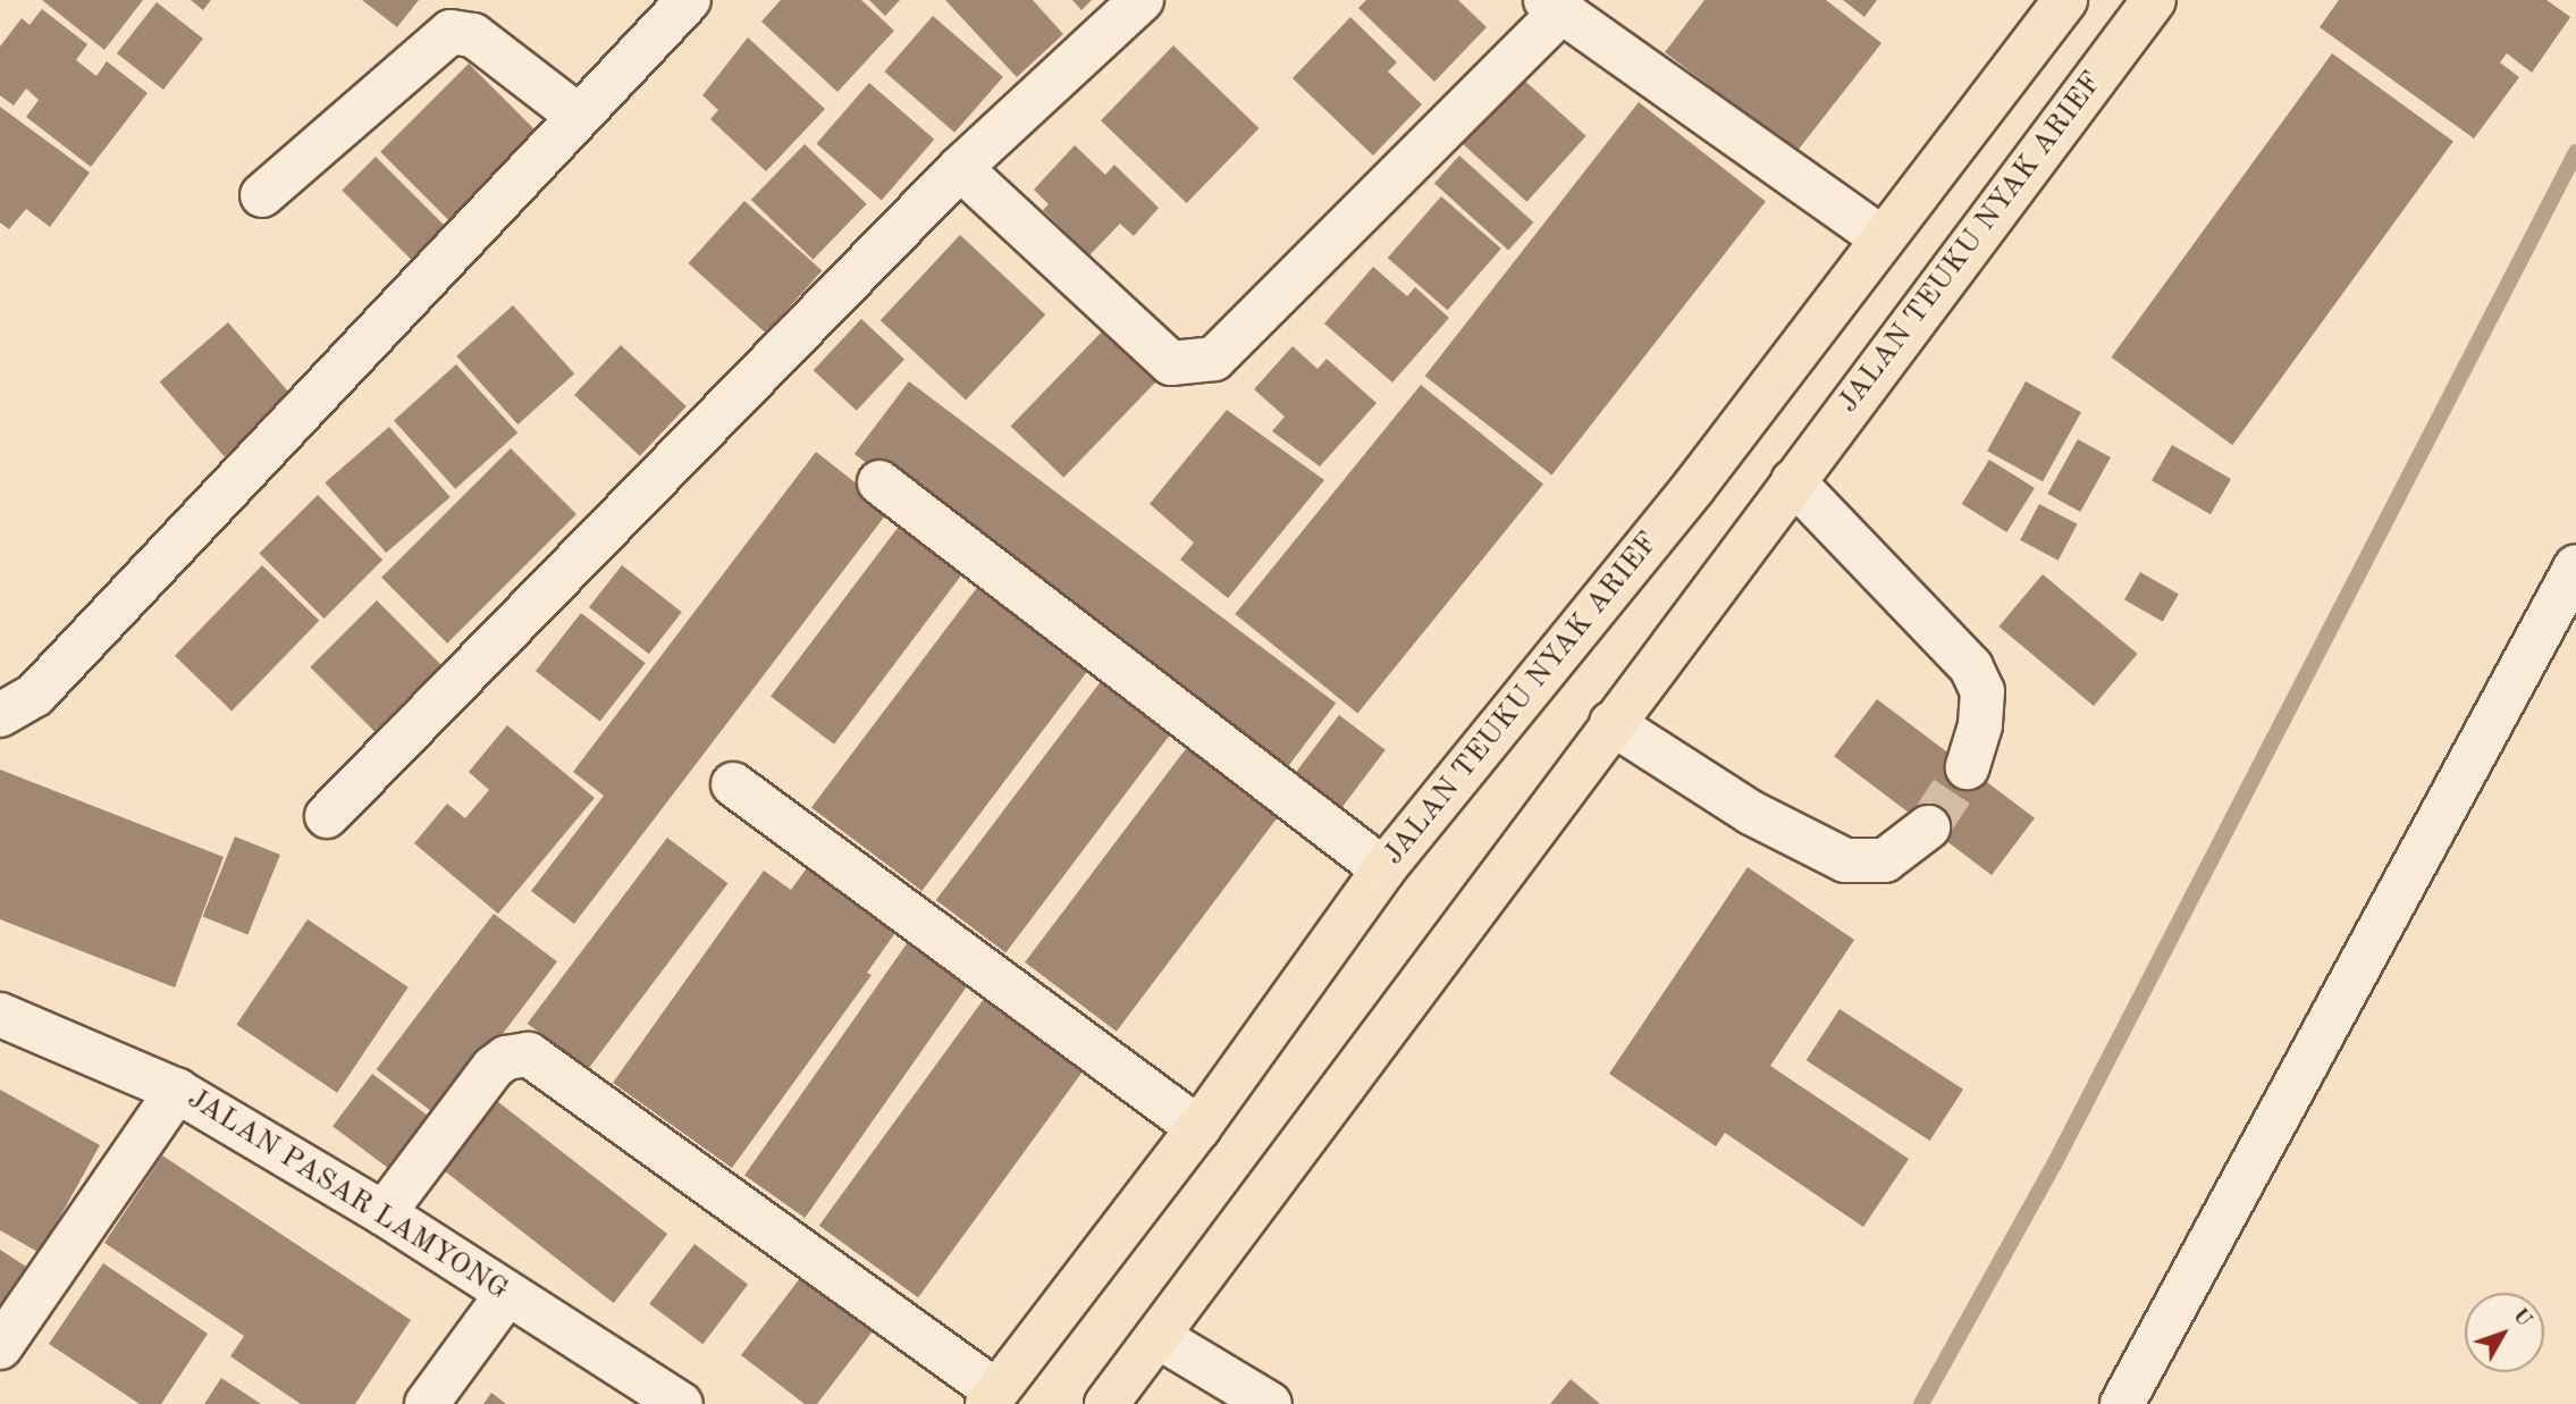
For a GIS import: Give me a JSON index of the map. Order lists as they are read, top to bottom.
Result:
{
  "streets": {
    "main road": ["JALAN TEUKU NYAK ARIEF"],
    "street": ["JALAN PASAR LAMYONG"]
  },
  "north": "top right"
}
